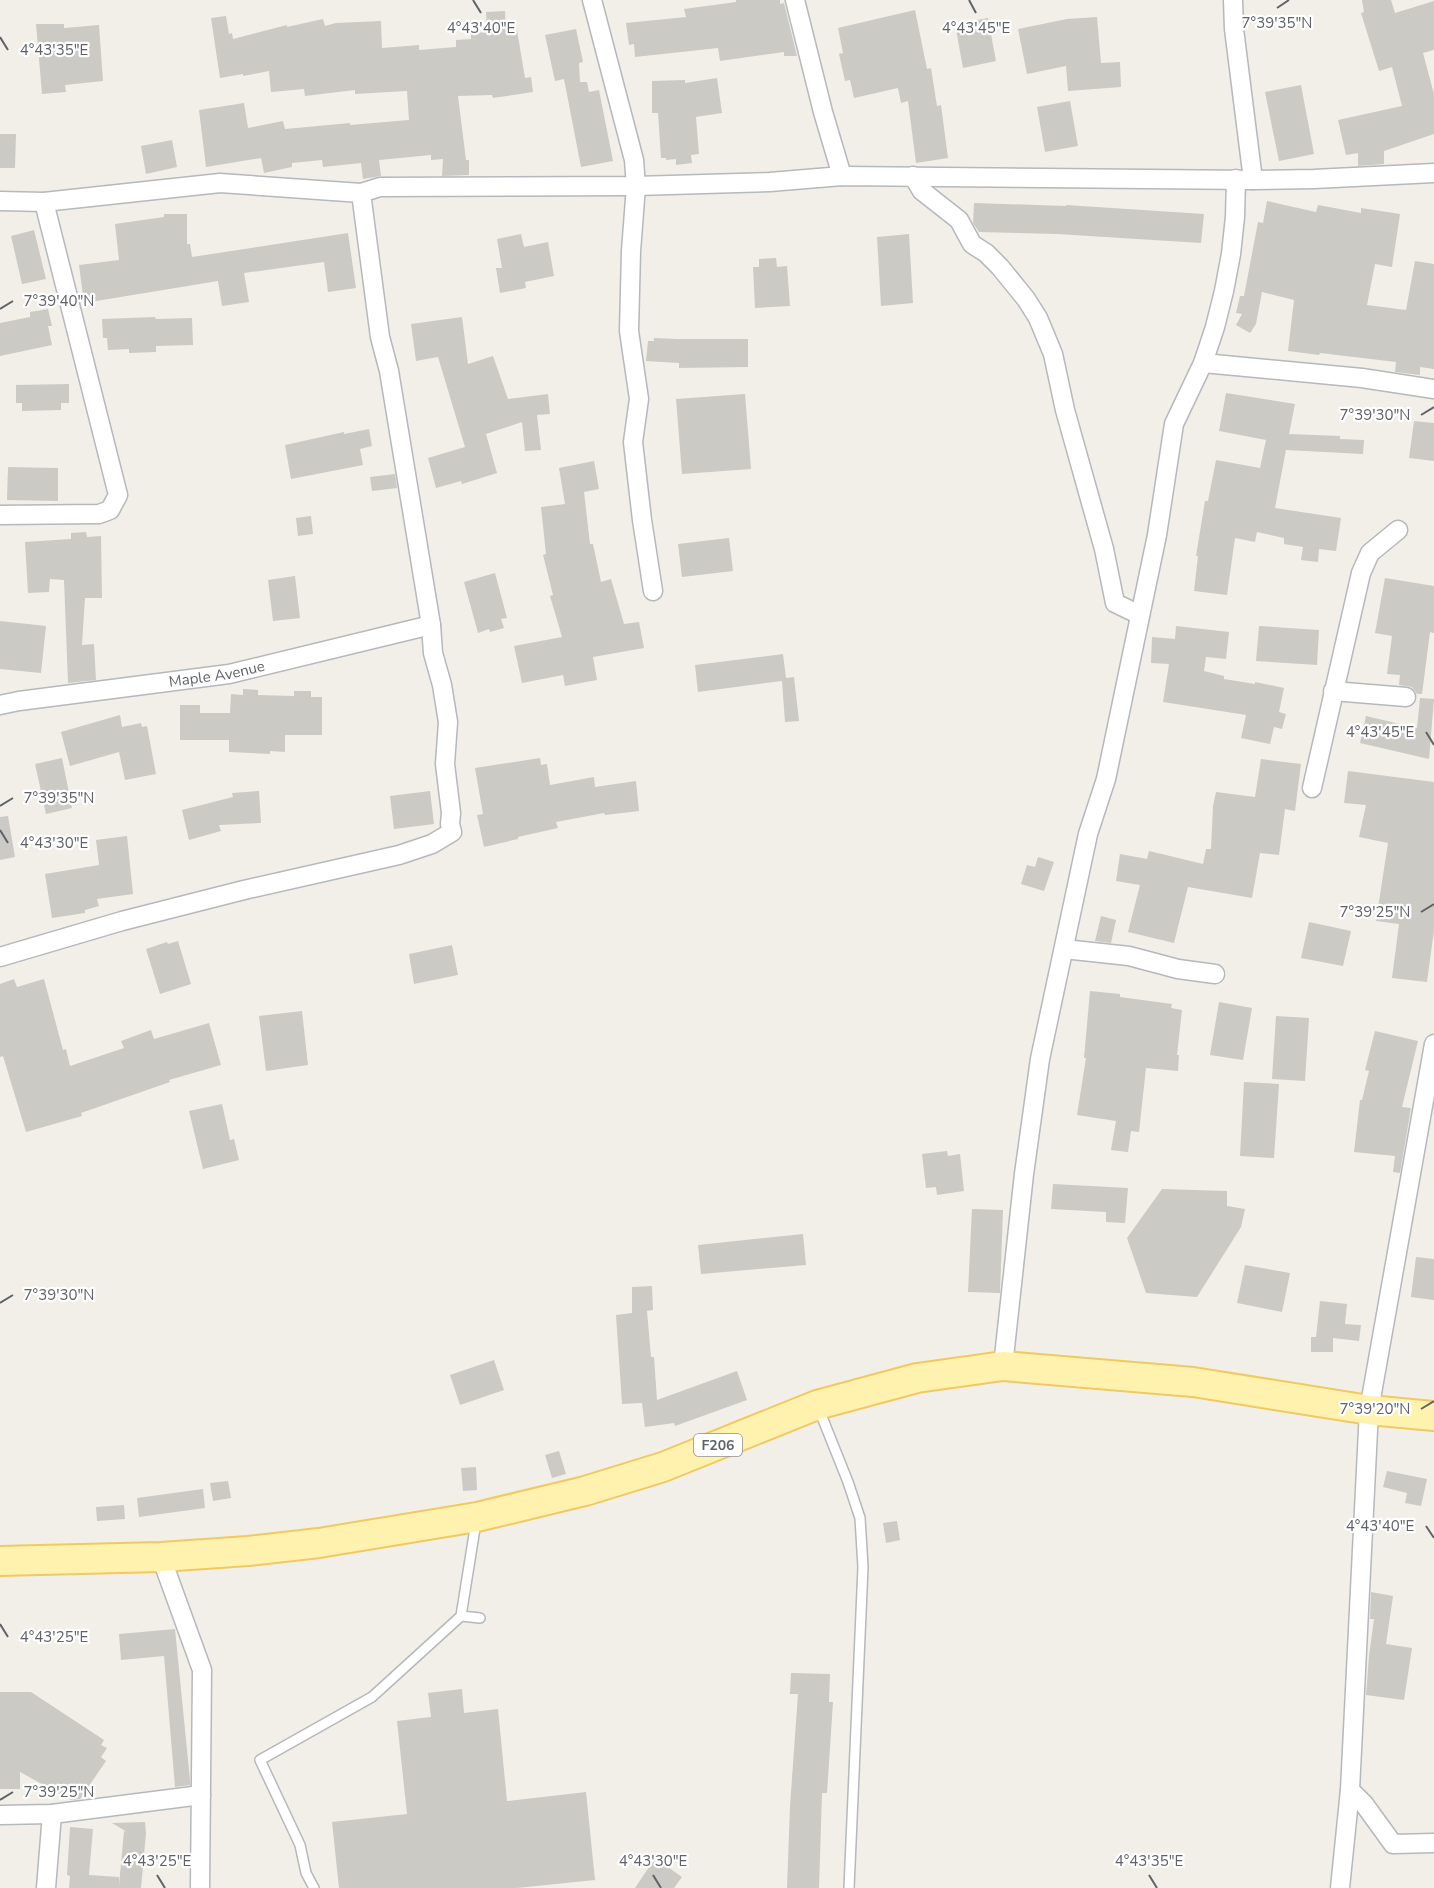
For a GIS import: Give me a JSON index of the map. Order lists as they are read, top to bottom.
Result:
{
  "streets": {
    "main road": ["F206"],
    "street": ["Maple Avenue"]
  },
  "coordinates": [
    "7°39'35\"N",
    "4°43'45\"E",
    "4°43'40\"E",
    "4°43'35\"E",
    "7°39'40\"N",
    "7°39'30\"N",
    "4°43'30\"E",
    "7°39'25\"N",
    "7°39'20\"N",
    "4°43'25\"E"
  ]
}
